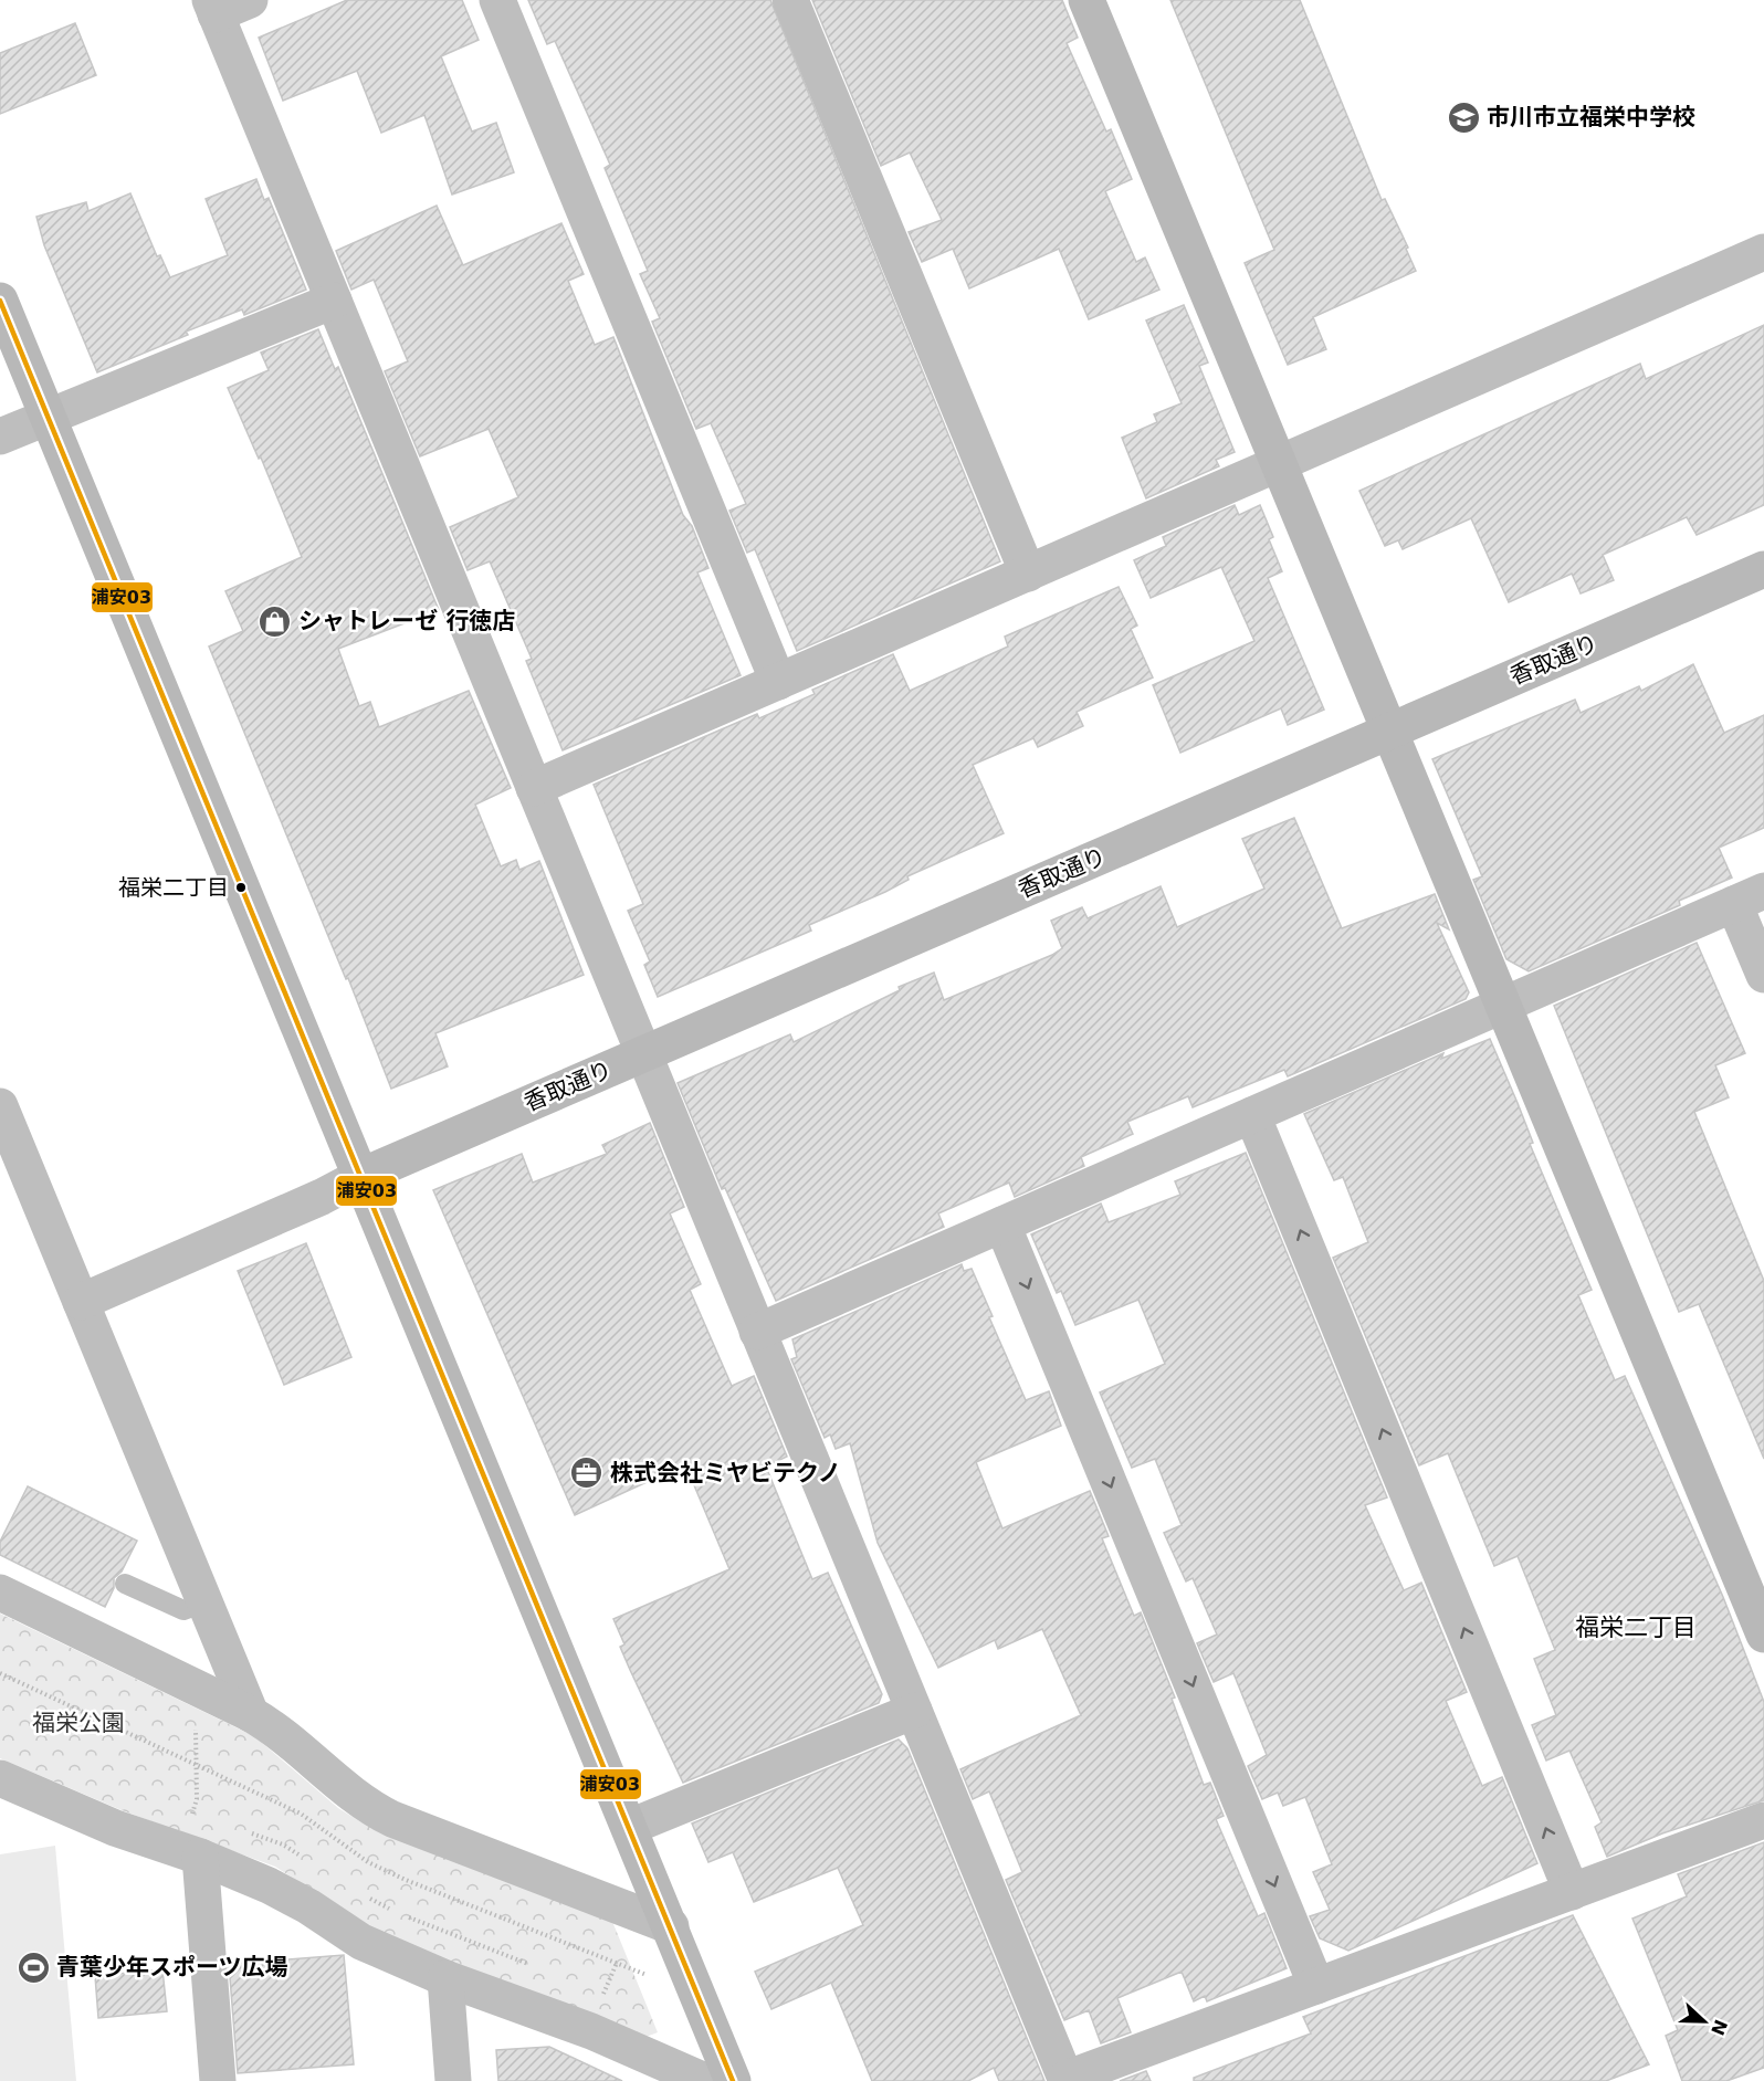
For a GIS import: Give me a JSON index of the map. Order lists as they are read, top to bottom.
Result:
{
  "streets": {
    "street": ["香取通り"]
  },
  "districts": ["福栄二丁目"],
  "parks": ["福栄公園"],
  "places": {
    "school or university": ["市川市立福栄中学校"],
    "shop": ["シャトレーゼ 行徳店"],
    "other": ["福栄二丁目"],
    "office": ["株式会社ミヤビテクノ"],
    "sports": ["青葉少年スポーツ広場"]
  },
  "lines": ["transit line 浦安03"],
  "north": "right"
}
